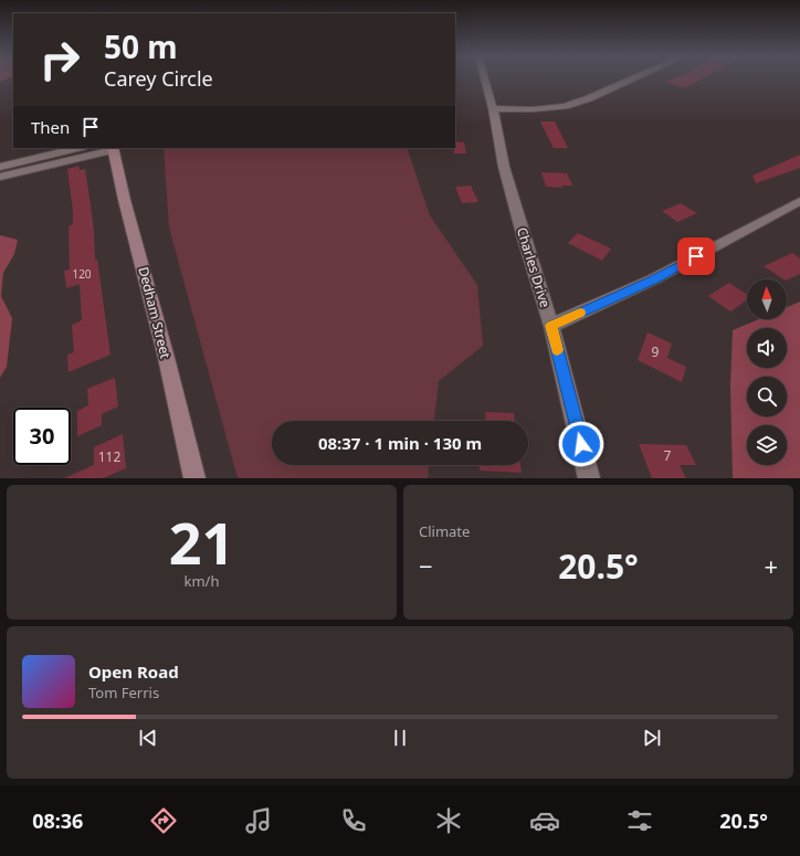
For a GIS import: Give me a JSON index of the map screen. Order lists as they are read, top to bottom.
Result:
{
  "streets": {
    "main road": ["Dedham Street"],
    "street": ["Charles Drive"]
  },
  "house_numbers": [
    "120",
    "9",
    "7",
    "112"
  ],
  "north": "top",
  "page": {
    "turn": ["50 m", "Carey Circle"],
    "then": "Then",
    "limit": "30",
    "trip": "08:37 · 1 min · 130 m",
    "tile": [
      ["21", "km/h"],
      "Climate"
    ],
    "heat": ["−", "20.5°", "+"],
    "song": ["Open Road", "Tom Ferris"],
    "tabs": ["08:36", "20.5°"]
  }
}
